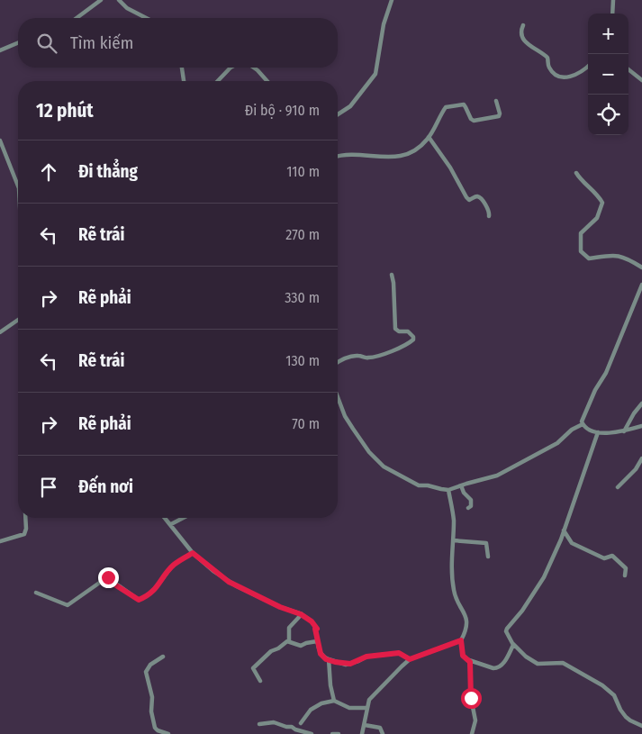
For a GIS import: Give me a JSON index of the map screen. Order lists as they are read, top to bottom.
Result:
{
  "page": {
    "map_buttons": ["+", "−"],
    "search": "Tìm kiếm",
    "heading": ["12 phút", "Đi bộ · 910 m"],
    "list": [
      ["Đi thẳng", "110 m"],
      ["Rẽ trái", "270 m"],
      ["Rẽ phải", "330 m"],
      ["Rẽ trái", "130 m"],
      ["Rẽ phải", "70 m"],
      "Đến nơi"
    ]
  }
}
